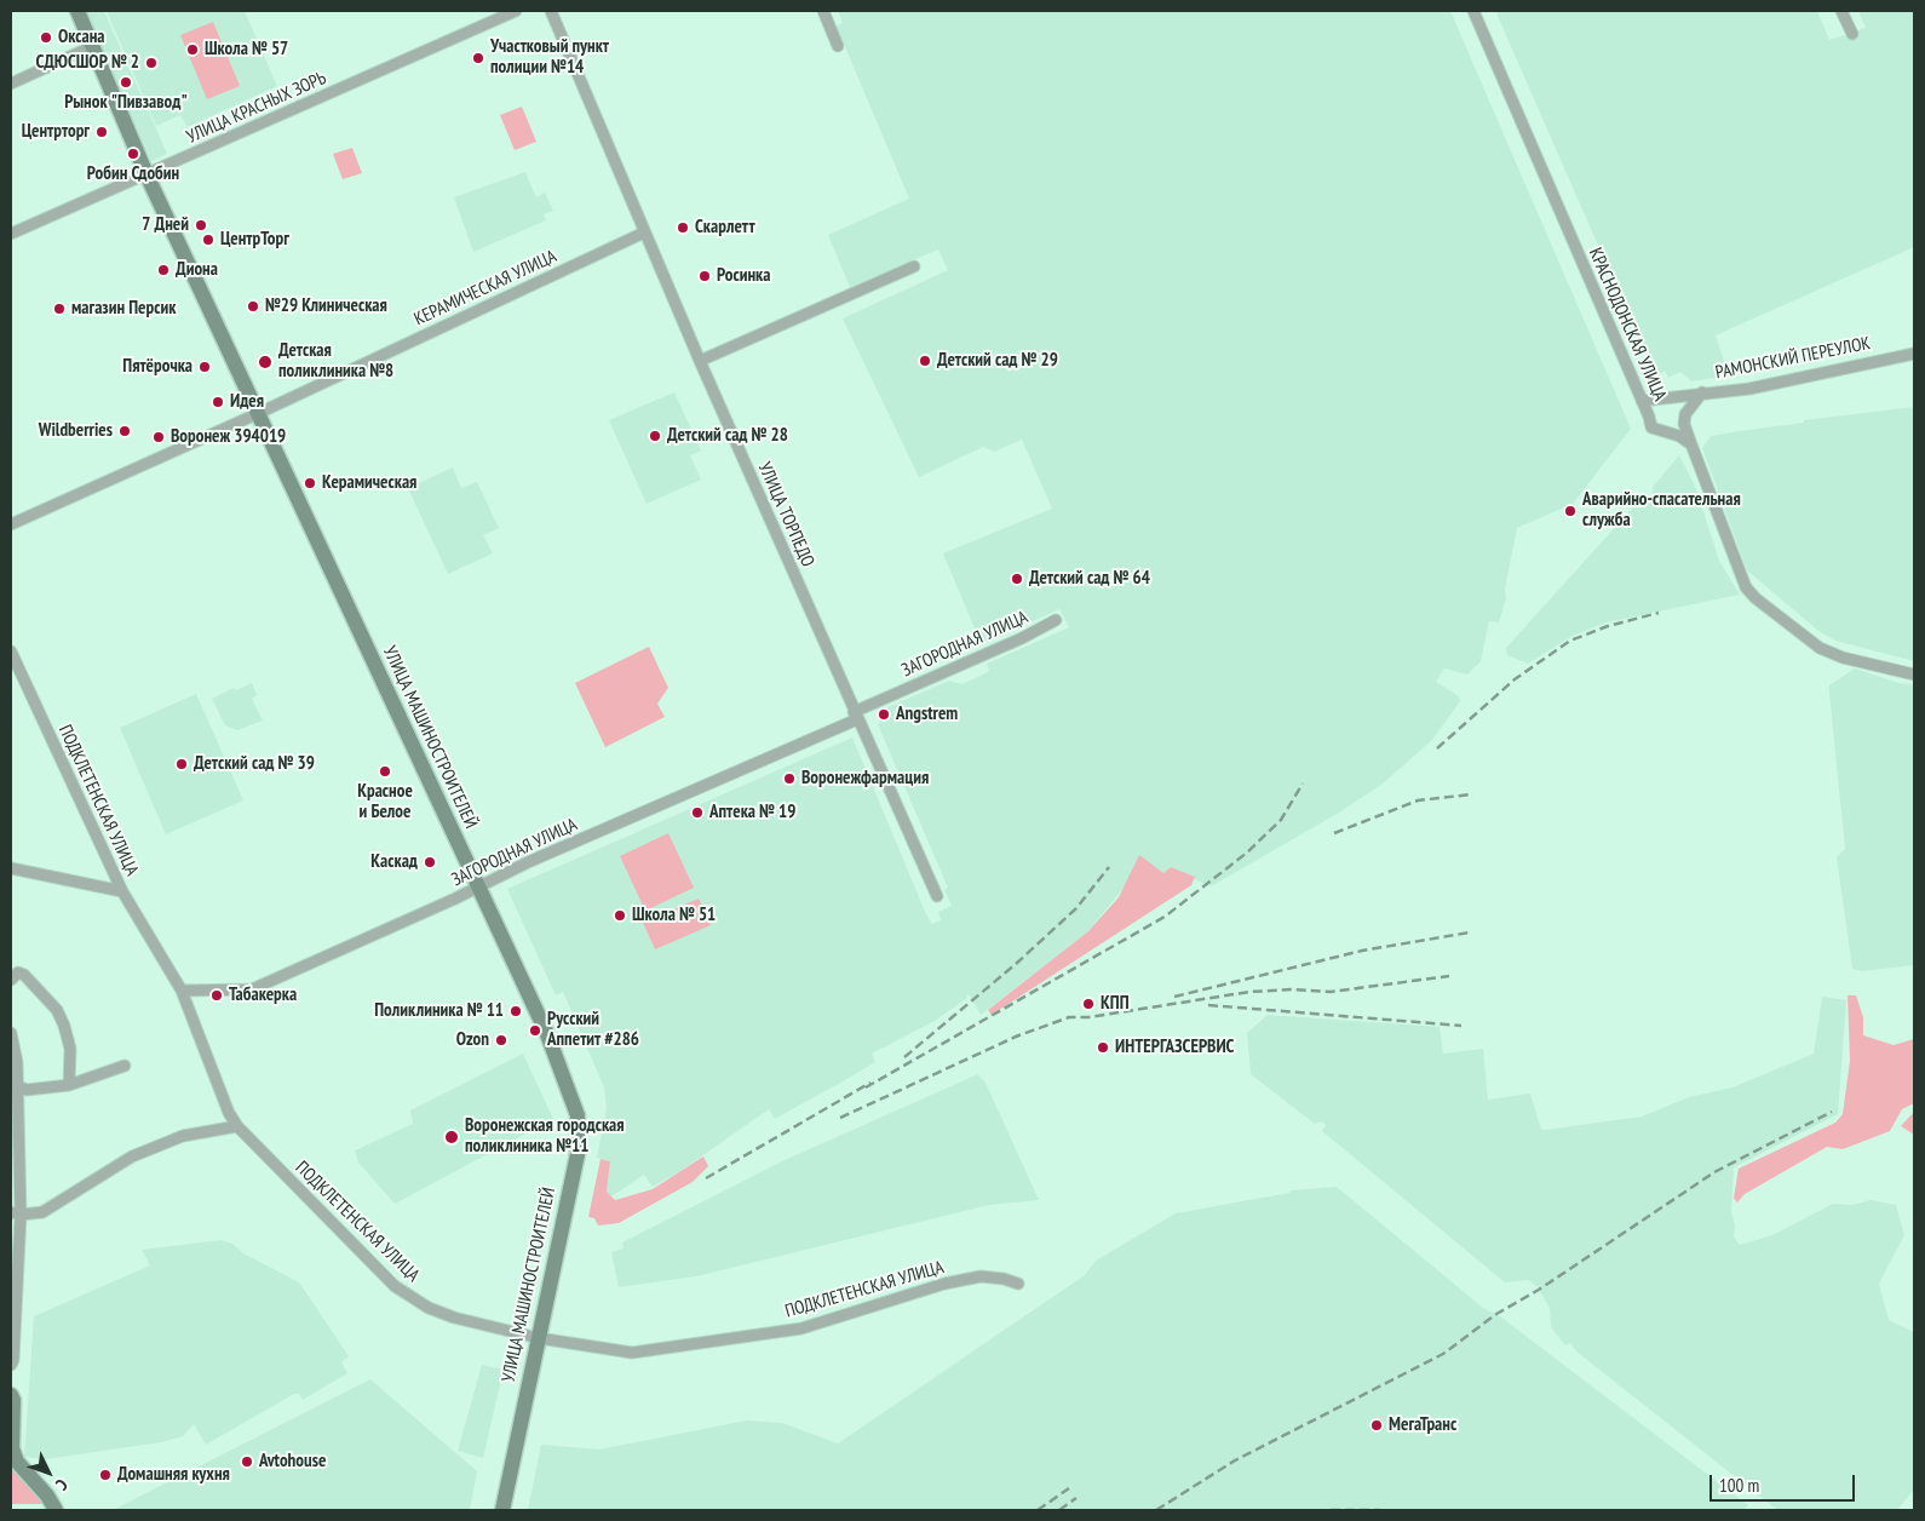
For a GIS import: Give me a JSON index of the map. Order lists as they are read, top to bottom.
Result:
{
  "streets": {
    "street": [
      "УЛИЦА КРАСНЫХ ЗОРЬ",
      "КЕРАМИЧЕСКАЯ УЛИЦА",
      "КРАСНОДОНСКАЯ УЛИЦА",
      "РАМОНСКИЙ ПЕРЕУЛОК",
      "УЛИЦА ТОРПЕДО",
      "ЗАГОРОДНАЯ УЛИЦА",
      "УЛИЦА МАШИНОСТРОИТЕЛЕЙ",
      "ПОДКЛЕТЕНСКАЯ УЛИЦА"
    ]
  },
  "crossings": [
    ["УЛИЦА КРАСНЫХ ЗОРЬ", "УЛИЦА МАШИНОСТРОИТЕЛЕЙ"],
    ["КЕРАМИЧЕСКАЯ УЛИЦА", "УЛИЦА ТОРПЕДО"],
    ["КЕРАМИЧЕСКАЯ УЛИЦА", "УЛИЦА МАШИНОСТРОИТЕЛЕЙ"],
    ["КРАСНОДОНСКАЯ УЛИЦА", "РАМОНСКИЙ ПЕРЕУЛОК"],
    ["УЛИЦА ТОРПЕДО", "ЗАГОРОДНАЯ УЛИЦА"],
    ["ЗАГОРОДНАЯ УЛИЦА", "УЛИЦА МАШИНОСТРОИТЕЛЕЙ"],
    ["ЗАГОРОДНАЯ УЛИЦА", "ПОДКЛЕТЕНСКАЯ УЛИЦА"],
    ["УЛИЦА МАШИНОСТРОИТЕЛЕЙ", "ПОДКЛЕТЕНСКАЯ УЛИЦА"]
  ],
  "places": [
    "Оксана",
    "Школа № 57",
    "Участковый пункт полиции №14",
    "СДЮСШОР № 2",
    "Рынок \"Пивзавод\"",
    "Центрторг",
    "Робин Сдобин",
    "7 Дней",
    "Скарлетт",
    "ЦентрТорг",
    "Диона",
    "Росинка",
    "№29 Клиническая",
    "магазин Персик",
    "Детский сад № 29",
    "Детская поликлиника №8",
    "Пятёрочка",
    "Идея",
    "Wildberries",
    "Детский сад № 28",
    "Воронеж 394019",
    "Керамическая",
    "Аварийно-спасательная служба",
    "Детский сад № 64",
    "Angstrem",
    "Детский сад № 39",
    "Красное и Белое",
    "Воронежфармация",
    "Аптека № 19",
    "Каскад",
    "Школа № 51",
    "Табакерка",
    "КПП",
    "Поликлиника № 11",
    "Русский Аппетит #286",
    "Ozon",
    "ИНТЕРГАЗСЕРВИС",
    "Воронежская городская поликлиника №11",
    "МегаТранс",
    "Avtohouse",
    "Домашняя кухня"
  ],
  "scale_bar": "100 m",
  "north": "bottom right"
}
